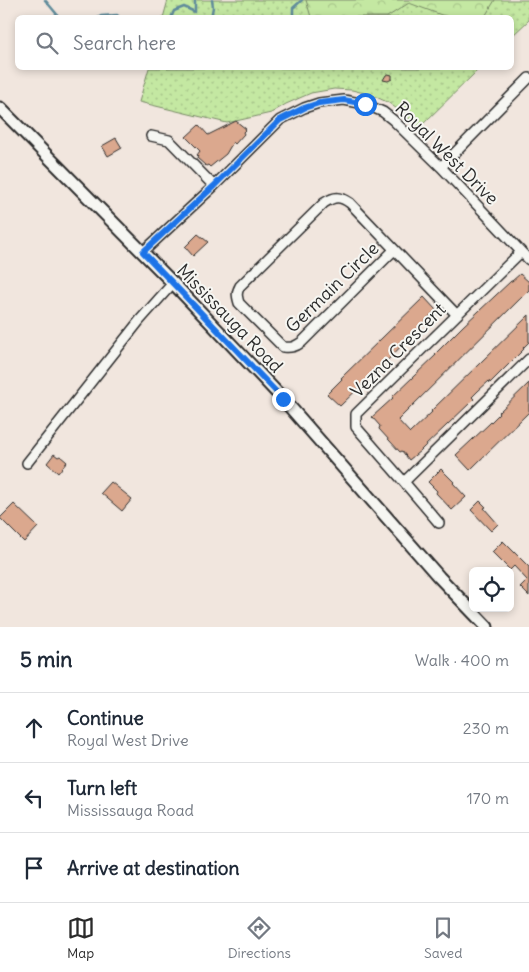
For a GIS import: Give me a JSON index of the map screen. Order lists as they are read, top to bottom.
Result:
{
  "streets": {
    "main road": ["Mississauga Road"],
    "street": ["Royal West Drive", "Germain Circle", "Vezna Crescent"]
  },
  "crossings": [
    ["Royal West Drive", "Mississauga Road"],
    ["Royal West Drive", "Vezna Crescent"],
    ["Germain Circle", "Vezna Crescent"]
  ],
  "page": {
    "search": "Search here",
    "heading": ["5 min", "Walk · 400 m"],
    "list": [
      ["Continue", "Royal West Drive", "230 m"],
      ["Turn left", "Mississauga Road", "170 m"],
      "Arrive at destination"
    ],
    "nav": ["Map", "Directions", "Saved"]
  }
}
